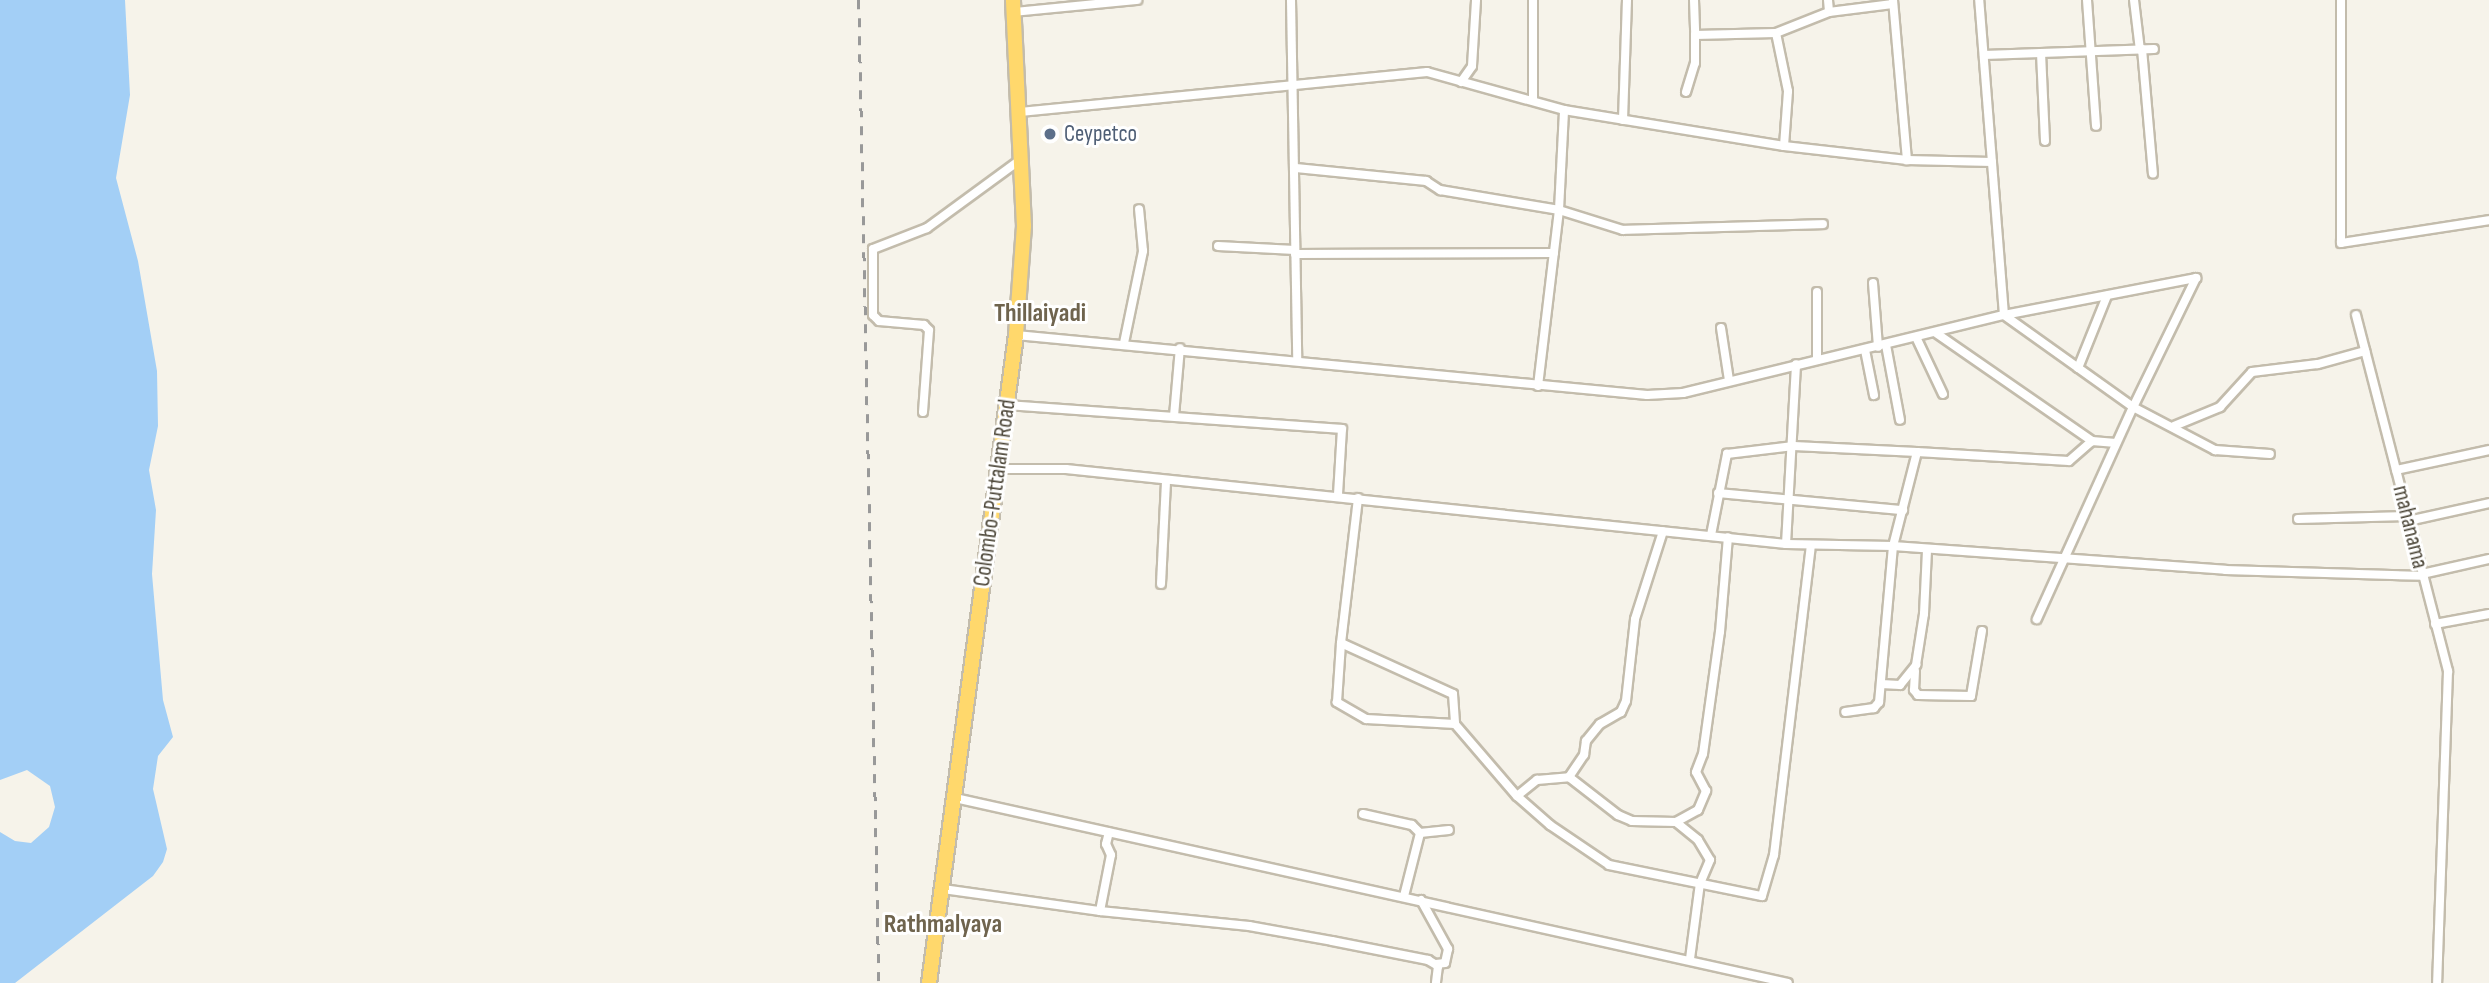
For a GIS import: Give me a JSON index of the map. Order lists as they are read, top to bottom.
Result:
{
  "streets": {
    "highway": ["Colombo-Puttalam Road"],
    "street": ["mahanama"]
  },
  "districts": ["Thillaiyadi", "Rathmalyaya"],
  "places": ["Ceypetco"]
}
